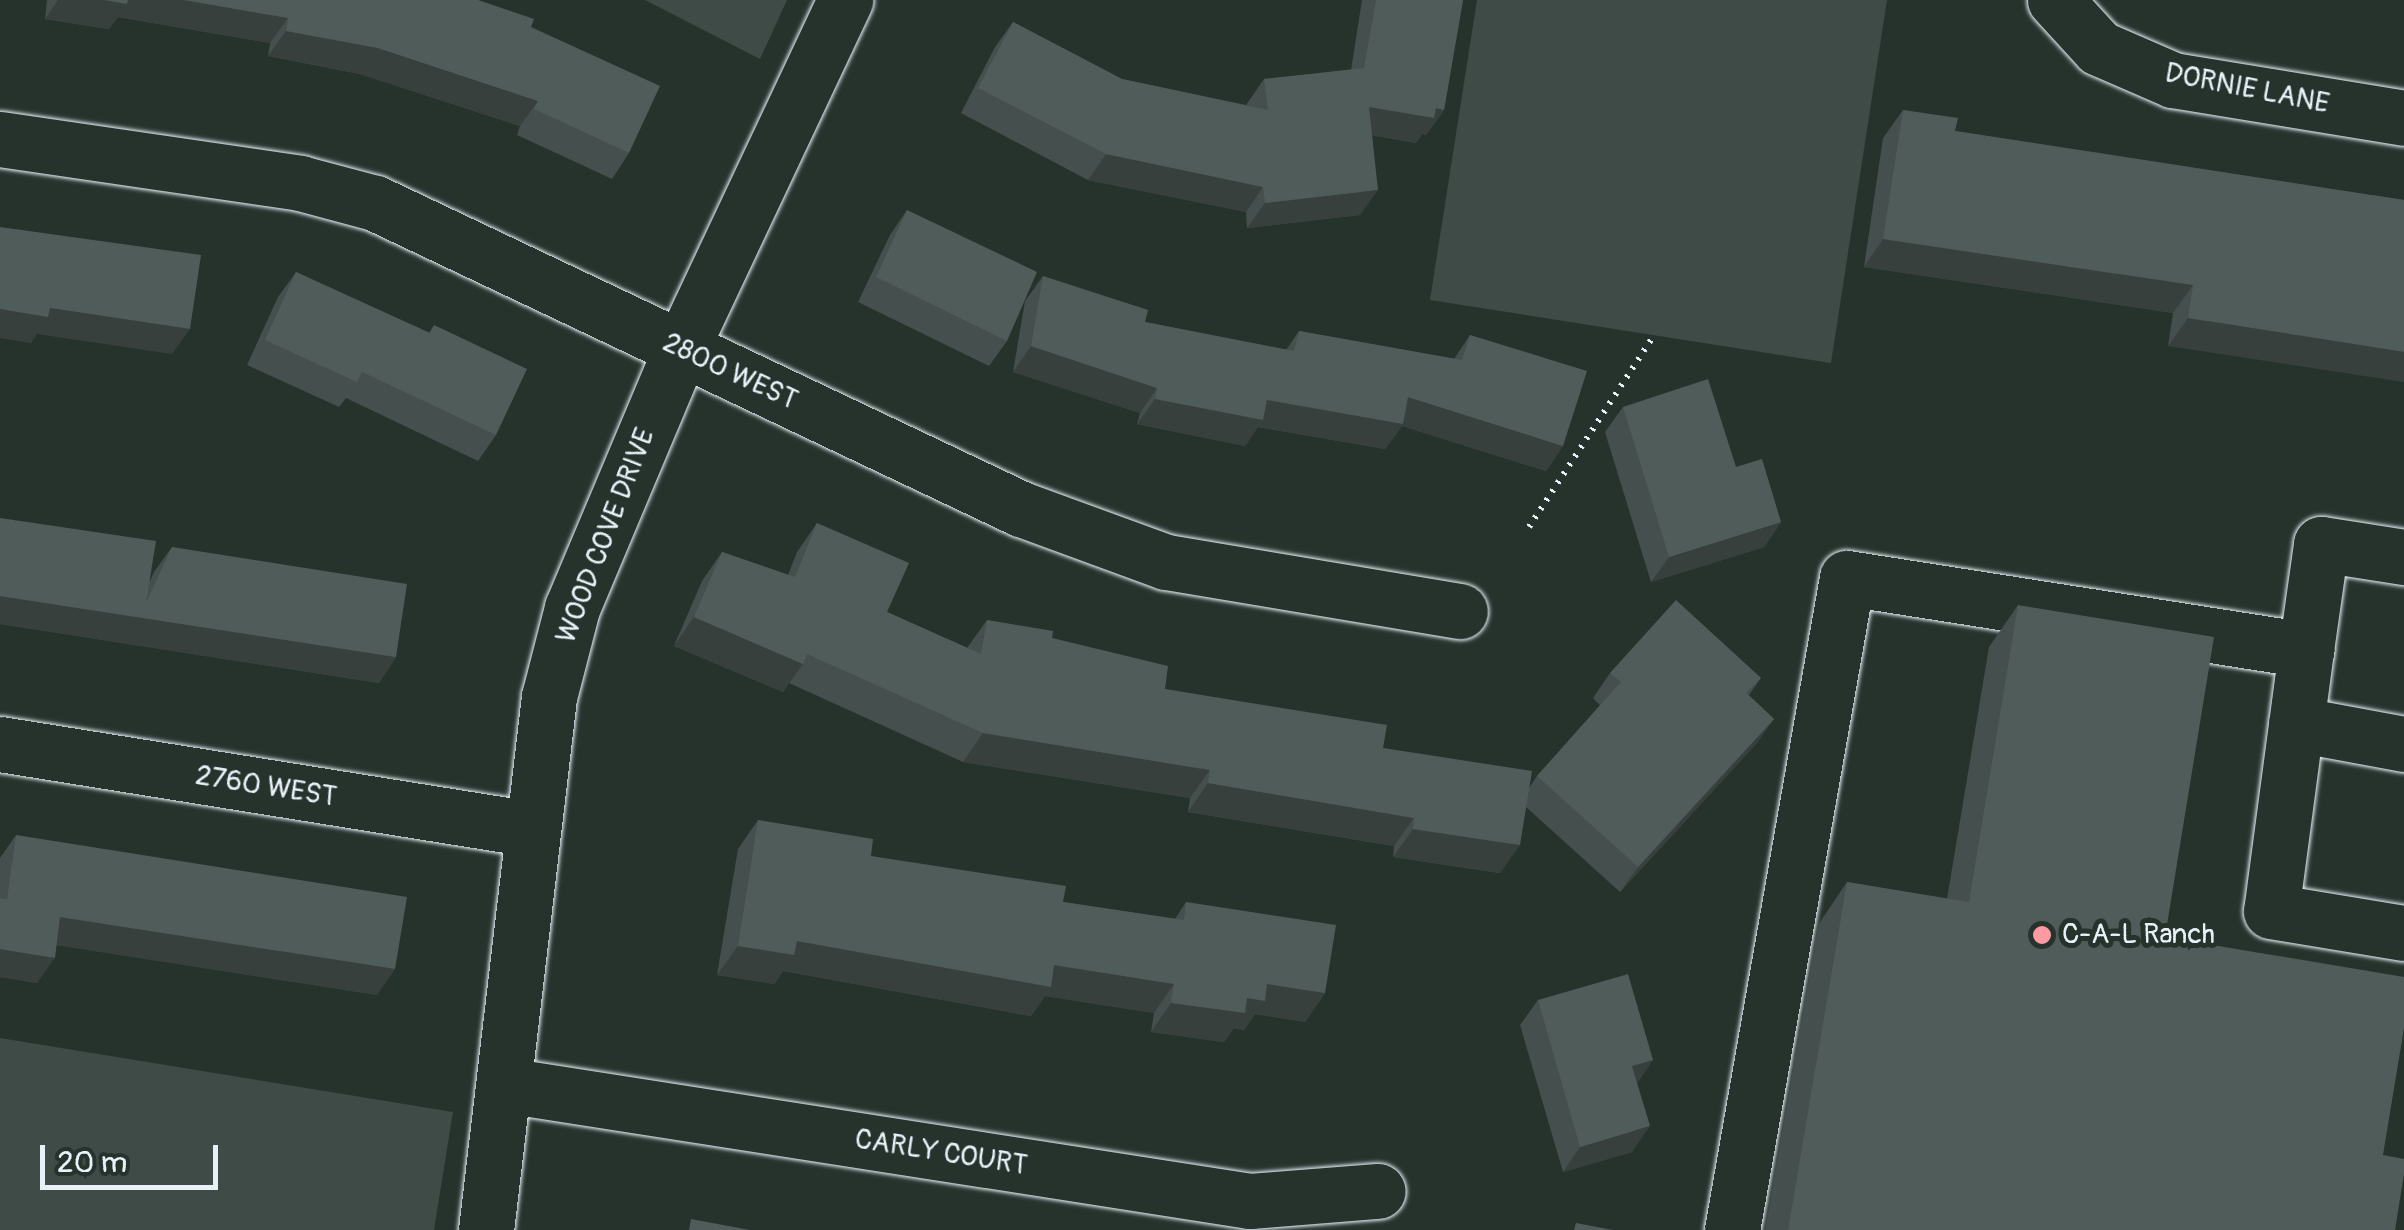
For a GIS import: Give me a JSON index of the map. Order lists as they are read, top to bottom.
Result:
{
  "streets": {
    "street": [
      "DORNIE LANE",
      "2800 WEST",
      "WOOD COVE DRIVE",
      "2760 WEST",
      "CARLY COURT"
    ]
  },
  "crossings": [
    ["2800 WEST", "WOOD COVE DRIVE"],
    ["WOOD COVE DRIVE", "2760 WEST"],
    ["WOOD COVE DRIVE", "CARLY COURT"]
  ],
  "places": ["C-A-L Ranch"],
  "scale_bar": "20 m"
}
